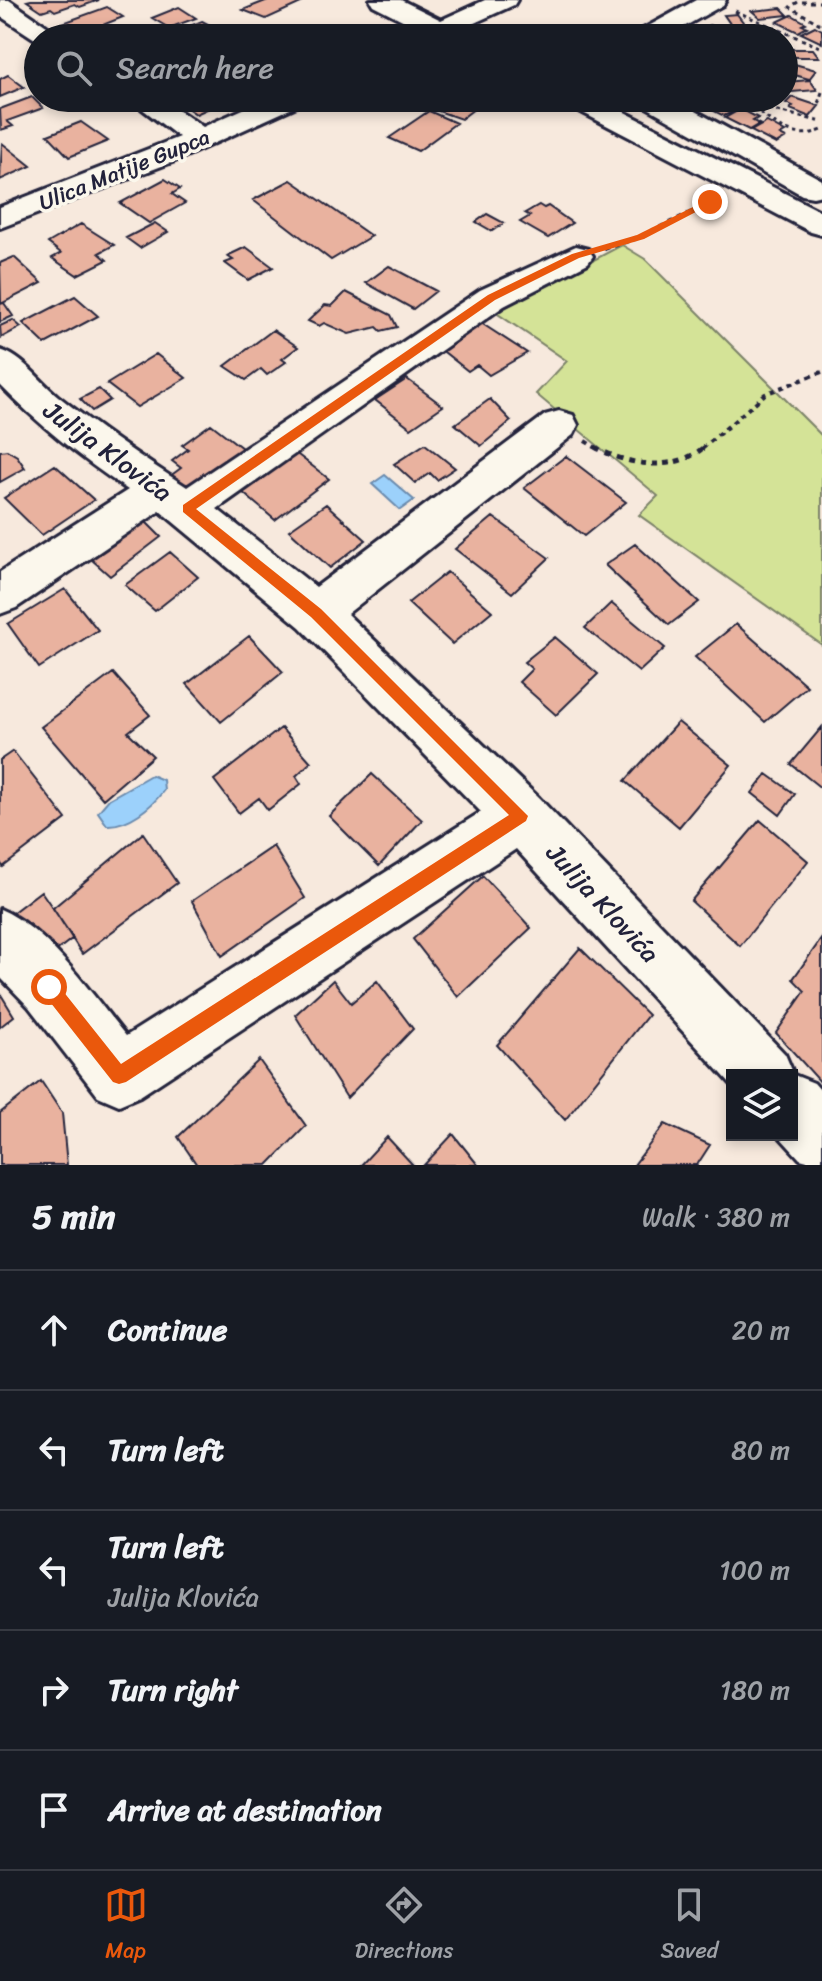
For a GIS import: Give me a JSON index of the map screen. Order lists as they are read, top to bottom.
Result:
{
  "streets": {
    "street": ["Ulica Matije Gupca", "Julija Klovića"]
  },
  "page": {
    "search": "Search here",
    "heading": ["5 min", "Walk · 380 m"],
    "list": [
      ["Continue", "20 m"],
      ["Turn left", "80 m"],
      ["Turn left", "Julija Klovića", "100 m"],
      ["Turn right", "180 m"],
      "Arrive at destination"
    ],
    "nav": ["Map", "Directions", "Saved"]
  }
}
